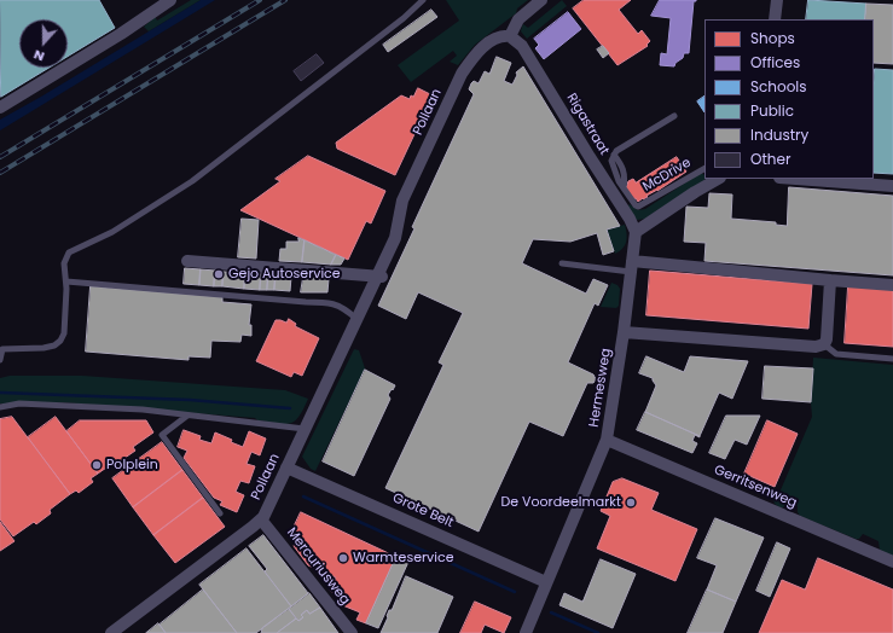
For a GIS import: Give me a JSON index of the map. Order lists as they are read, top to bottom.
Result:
{
  "streets": {
    "street": [
      "Pollaan",
      "Rigastraat",
      "Hermesweg",
      "Gerritsenweg",
      "Grote Belt",
      "Mercuriusweg"
    ],
    "lane": ["McDrive"]
  },
  "crossings": [
    ["Pollaan", "Rigastraat"],
    ["Pollaan", "Grote Belt"],
    ["Pollaan", "Mercuriusweg"],
    ["Rigastraat", "Hermesweg"],
    ["Hermesweg", "Gerritsenweg"],
    ["Hermesweg", "Grote Belt"]
  ],
  "places": [
    "Gejo Autoservice",
    "Polplein",
    "De Voordeelmarkt",
    "Warmteservice"
  ],
  "legend": [
    "Shops",
    "Offices",
    "Schools",
    "Public",
    "Industry",
    "Other"
  ],
  "north": "bottom"
}
